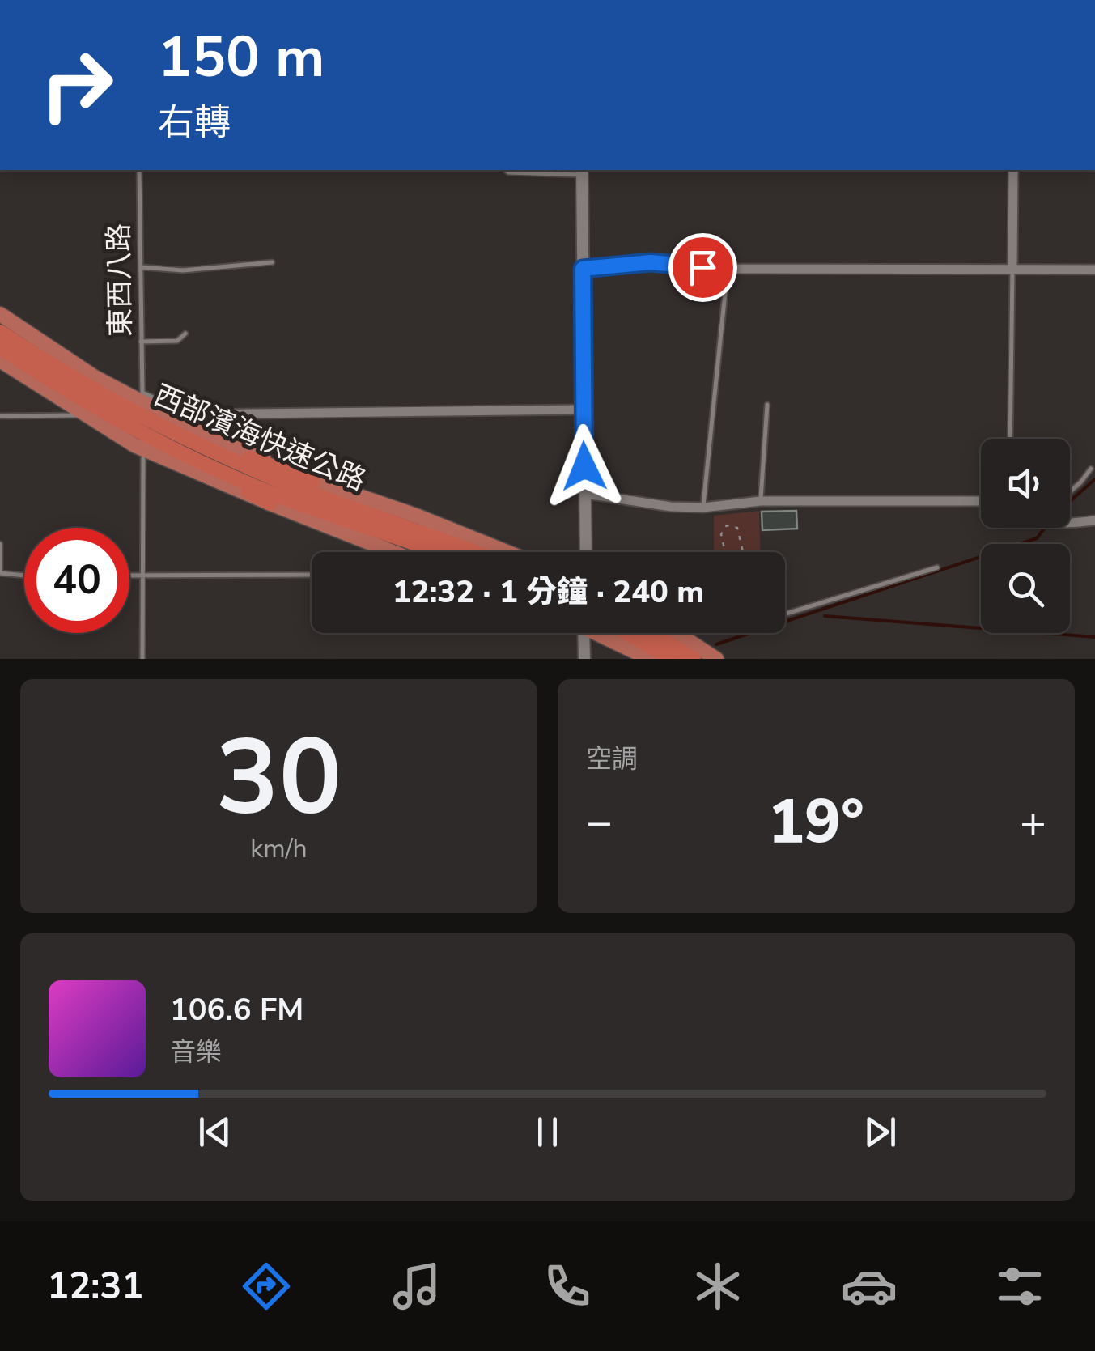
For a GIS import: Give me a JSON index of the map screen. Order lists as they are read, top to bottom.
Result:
{
  "streets": {
    "highway": ["西部濱海快速公路"],
    "lane": ["東西八路"]
  },
  "page": {
    "turn": ["150 m", "右轉"],
    "limit": "40",
    "trip": "12:32 · 1 分鐘 · 240 m",
    "tile": [
      ["30", "km/h"],
      "空調"
    ],
    "heat": ["−", "19°", "+"],
    "song": ["106.6 FM", "音樂"],
    "tabs": "12:31"
  }
}
